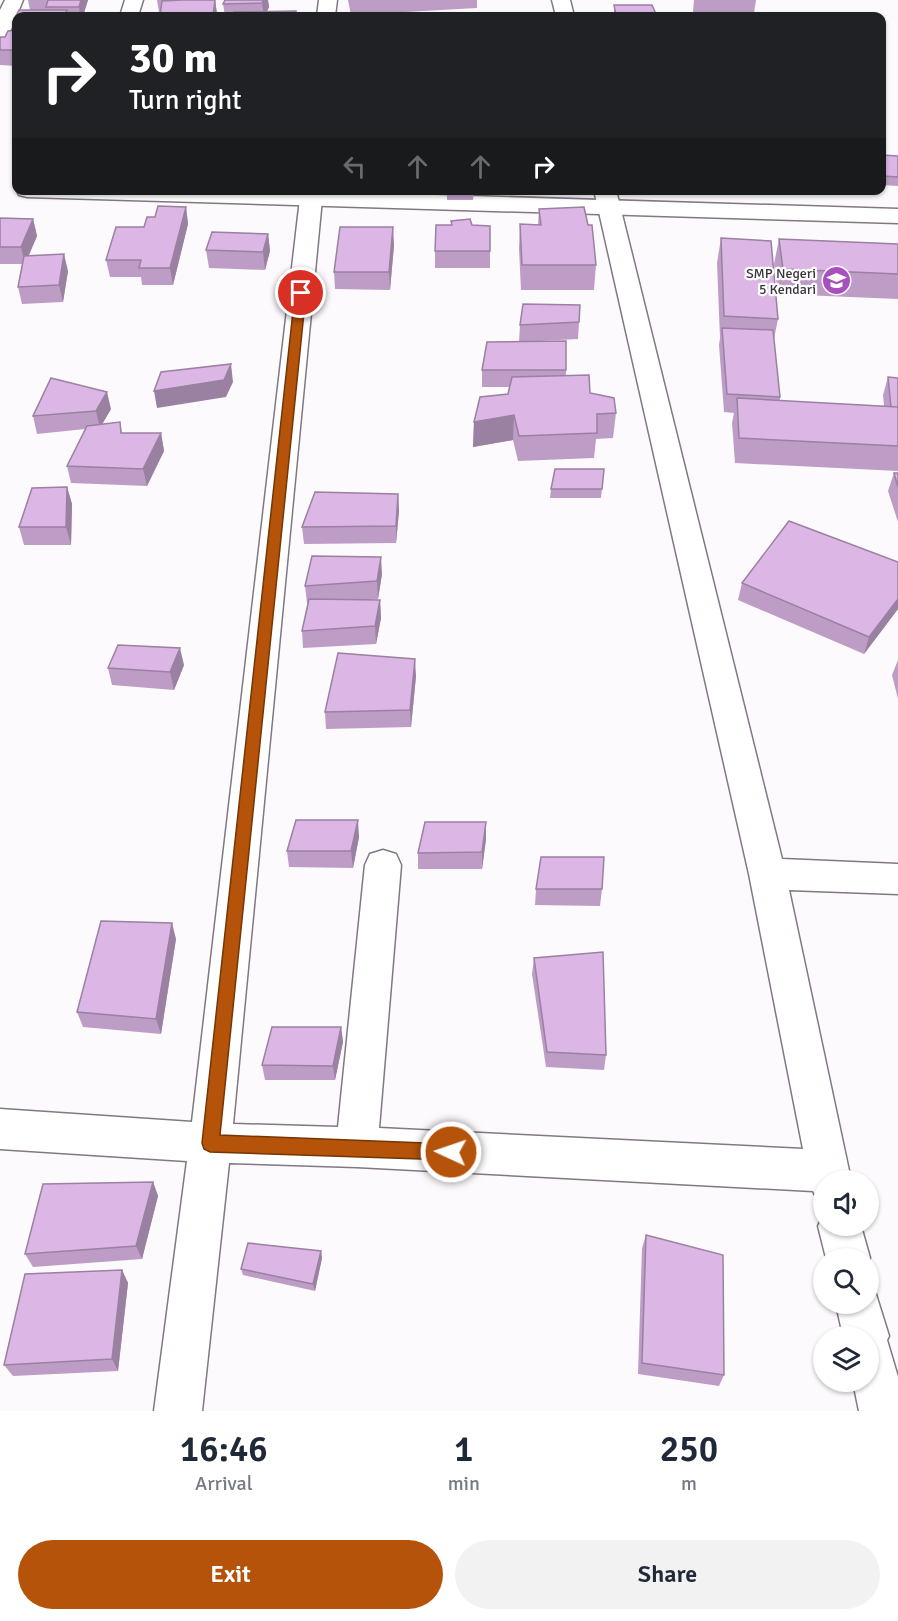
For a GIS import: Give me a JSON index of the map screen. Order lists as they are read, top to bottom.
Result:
{
  "places": {
    "school or university": ["SMP Negeri 5 Kendari"]
  },
  "page": {
    "turn": ["30 m", "Turn right"],
    "eta": [
      "16:46",
      "Arrival",
      "1",
      "min",
      "250",
      "m"
    ],
    "buttons": ["Exit", "Share"]
  }
}
